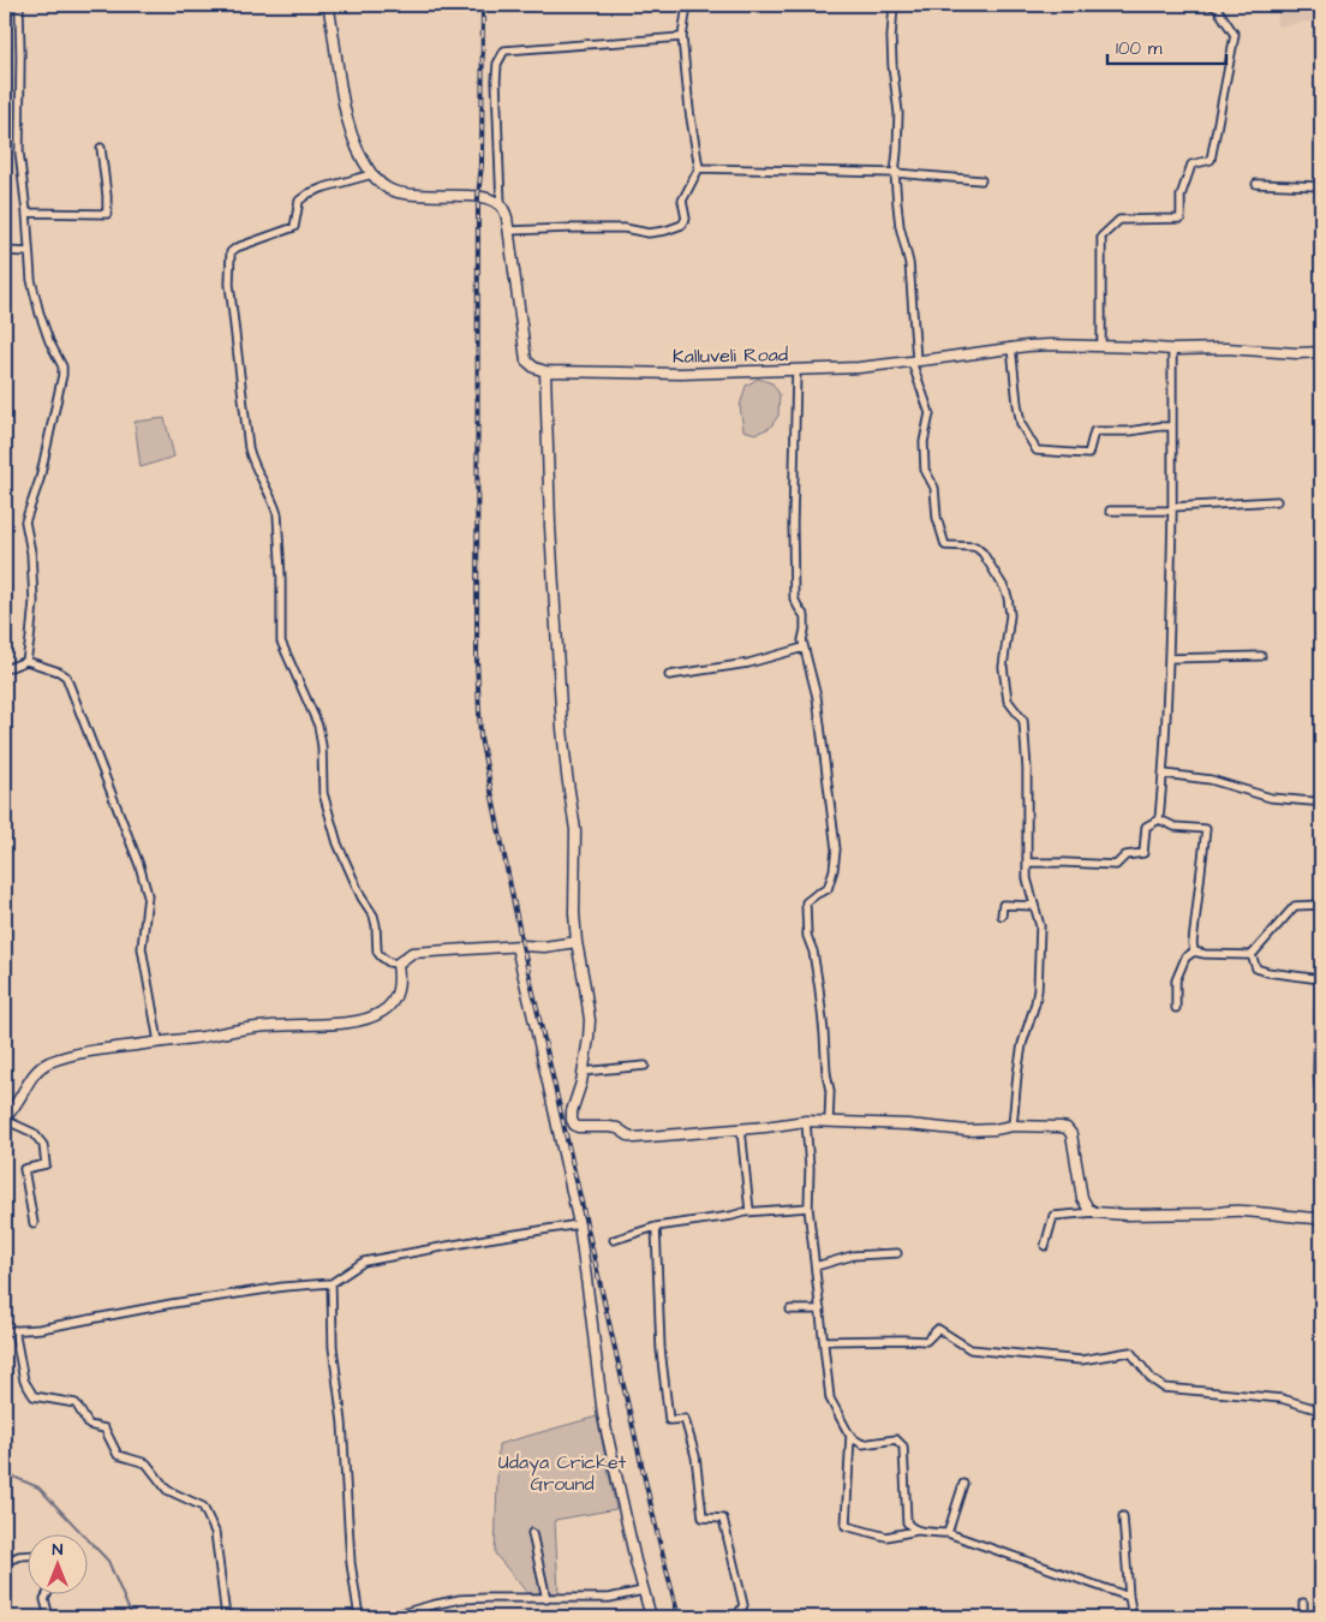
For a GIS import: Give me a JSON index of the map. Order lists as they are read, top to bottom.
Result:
{
  "streets": {
    "street": ["Kalluveli Road"]
  },
  "parks": ["Udaya Cricket Ground"],
  "scale_bar": "100 m",
  "north": "top"
}
